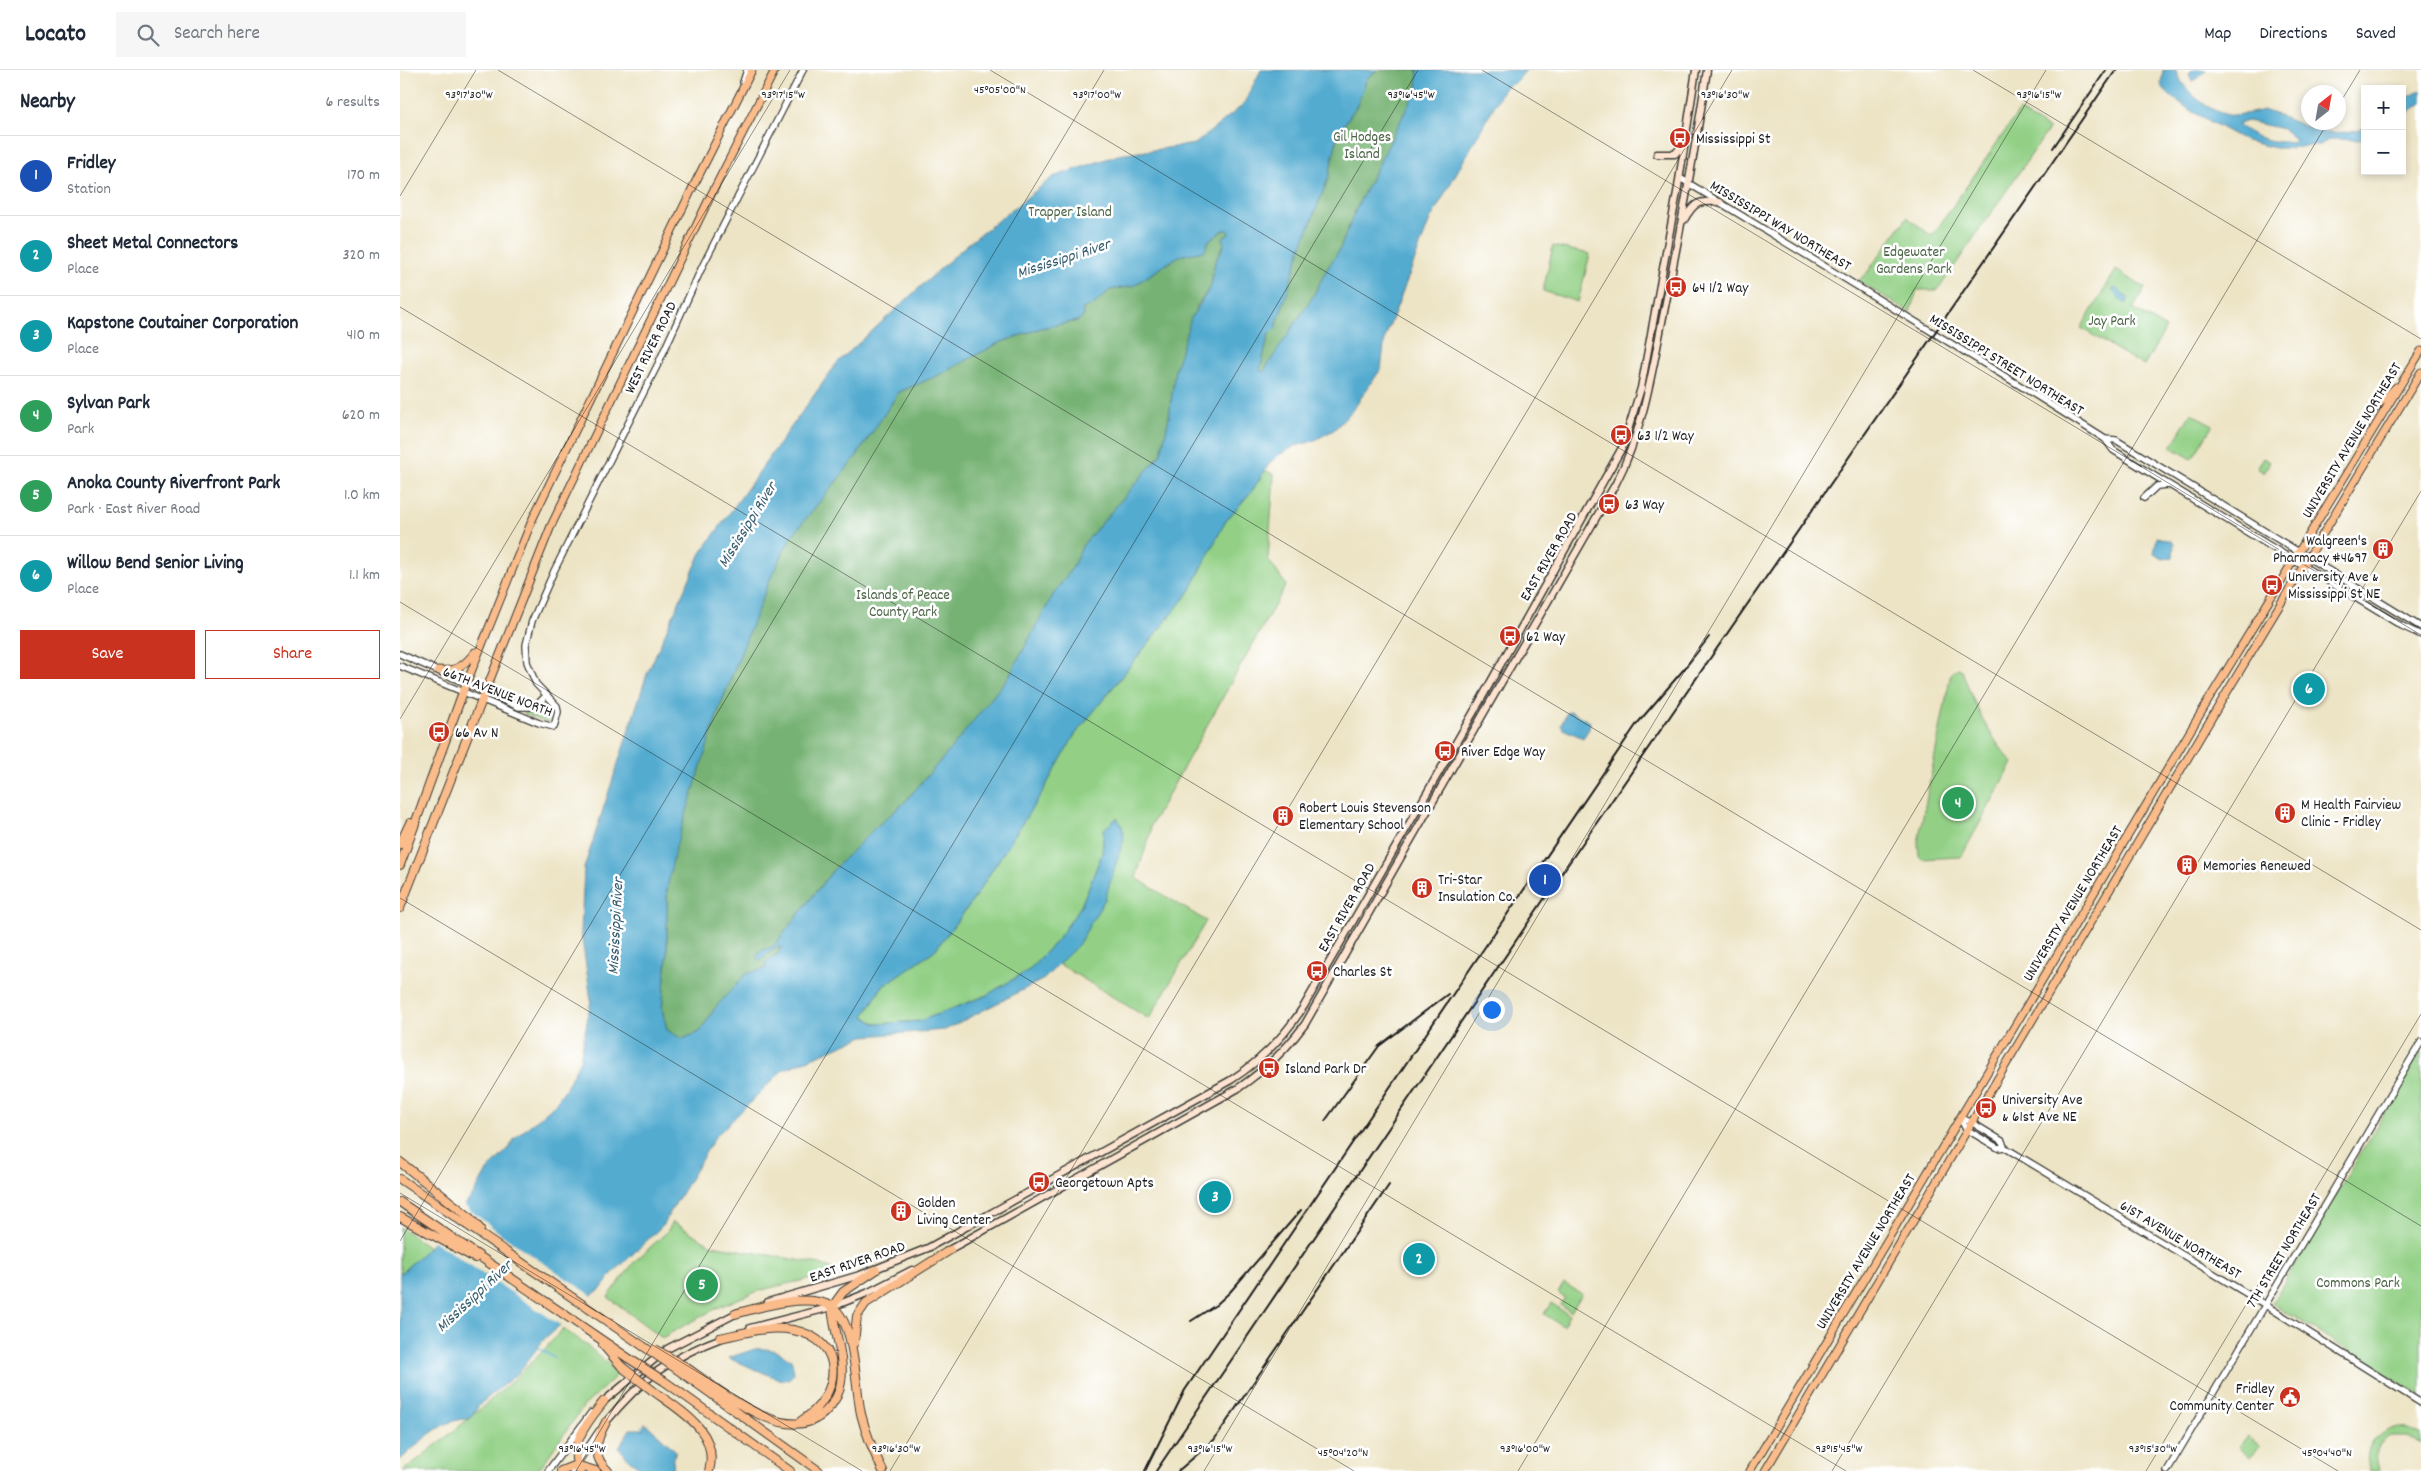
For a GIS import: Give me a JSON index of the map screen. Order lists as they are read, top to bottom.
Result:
{
  "streets": {
    "main road": ["UNIVERSITY AVENUE NORTHEAST", "EAST RIVER ROAD"],
    "street": [
      "MISSISSIPPI WAY NORTHEAST",
      "WEST RIVER ROAD",
      "MISSISSIPPI STREET NORTHEAST",
      "66TH AVENUE NORTH",
      "61ST AVENUE NORTHEAST",
      "7TH STREET NORTHEAST"
    ]
  },
  "crossings": [
    ["MISSISSIPPI WAY NORTHEAST", "MISSISSIPPI STREET NORTHEAST"],
    ["MISSISSIPPI WAY NORTHEAST", "EAST RIVER ROAD"],
    ["WEST RIVER ROAD", "66TH AVENUE NORTH"],
    ["MISSISSIPPI STREET NORTHEAST", "UNIVERSITY AVENUE NORTHEAST"],
    ["UNIVERSITY AVENUE NORTHEAST", "61ST AVENUE NORTHEAST"],
    ["61ST AVENUE NORTHEAST", "7TH STREET NORTHEAST"]
  ],
  "water": ["Mississippi River"],
  "parks": [
    "Gil Hodges Island",
    "Trapper Island",
    "Edgewater Gardens Park",
    "Jay Park",
    "Islands of Peace County Park",
    "Commons Park"
  ],
  "places": {
    "bus stop": [
      "Mississippi St",
      "64 1/2 Way",
      "63 1/2 Way",
      "63 Way",
      "University Ave & Mississippi St NE",
      "62 Way",
      "66 Av N",
      "River Edge Way",
      "Charles St",
      "Island Park Dr",
      "University Ave & 61st Ave NE",
      "Georgetown Apts"
    ],
    "building": [
      "Walgreen's Pharmacy #4697",
      "M Health Fairview Clinic - Fridley",
      "Robert Louis Stevenson Elementary School",
      "Memories Renewed",
      "Tri-Star Insulation Co.",
      "Golden Living Center"
    ],
    "public building": ["Fridley Community Center"]
  },
  "north": "top right",
  "page": {
    "header": "Locato",
    "search": "Search here",
    "nav": ["Map", "Directions", "Saved"],
    "heading": ["Nearby", "6 results"],
    "map_buttons": ["+", "−"],
    "list": [
      {
        "mark": "1",
        "name": "Fridley",
        "note": "Station",
        "value": "170 m"
      },
      {
        "mark": "2",
        "name": "Sheet Metal Connectors",
        "note": "Place",
        "value": "320 m"
      },
      {
        "mark": "3",
        "name": "Kapstone Coutainer Corporation",
        "note": "Place",
        "value": "410 m"
      },
      {
        "mark": "4",
        "name": "Sylvan Park",
        "note": "Park",
        "value": "620 m"
      },
      {
        "mark": "5",
        "name": "Anoka County Riverfront Park",
        "note": "Park · East River Road",
        "value": "1.0 km"
      },
      {
        "mark": "6",
        "name": "Willow Bend Senior Living",
        "note": "Place",
        "value": "1.1 km"
      }
    ],
    "buttons": ["Save", "Share"],
    "pins": [
      "6",
      "4",
      "1",
      "3",
      "2",
      "5"
    ]
  },
  "coordinates": [
    "45°05'00\"N",
    "93°17'15\"W",
    "93°17'30\"W",
    "93°17'00\"W",
    "93°16'45\"W",
    "93°16'30\"W",
    "93°16'15\"W",
    "93°16'00\"W",
    "93°15'45\"W",
    "93°15'30\"W",
    "45°04'20\"N",
    "45°04'40\"N"
  ]
}
